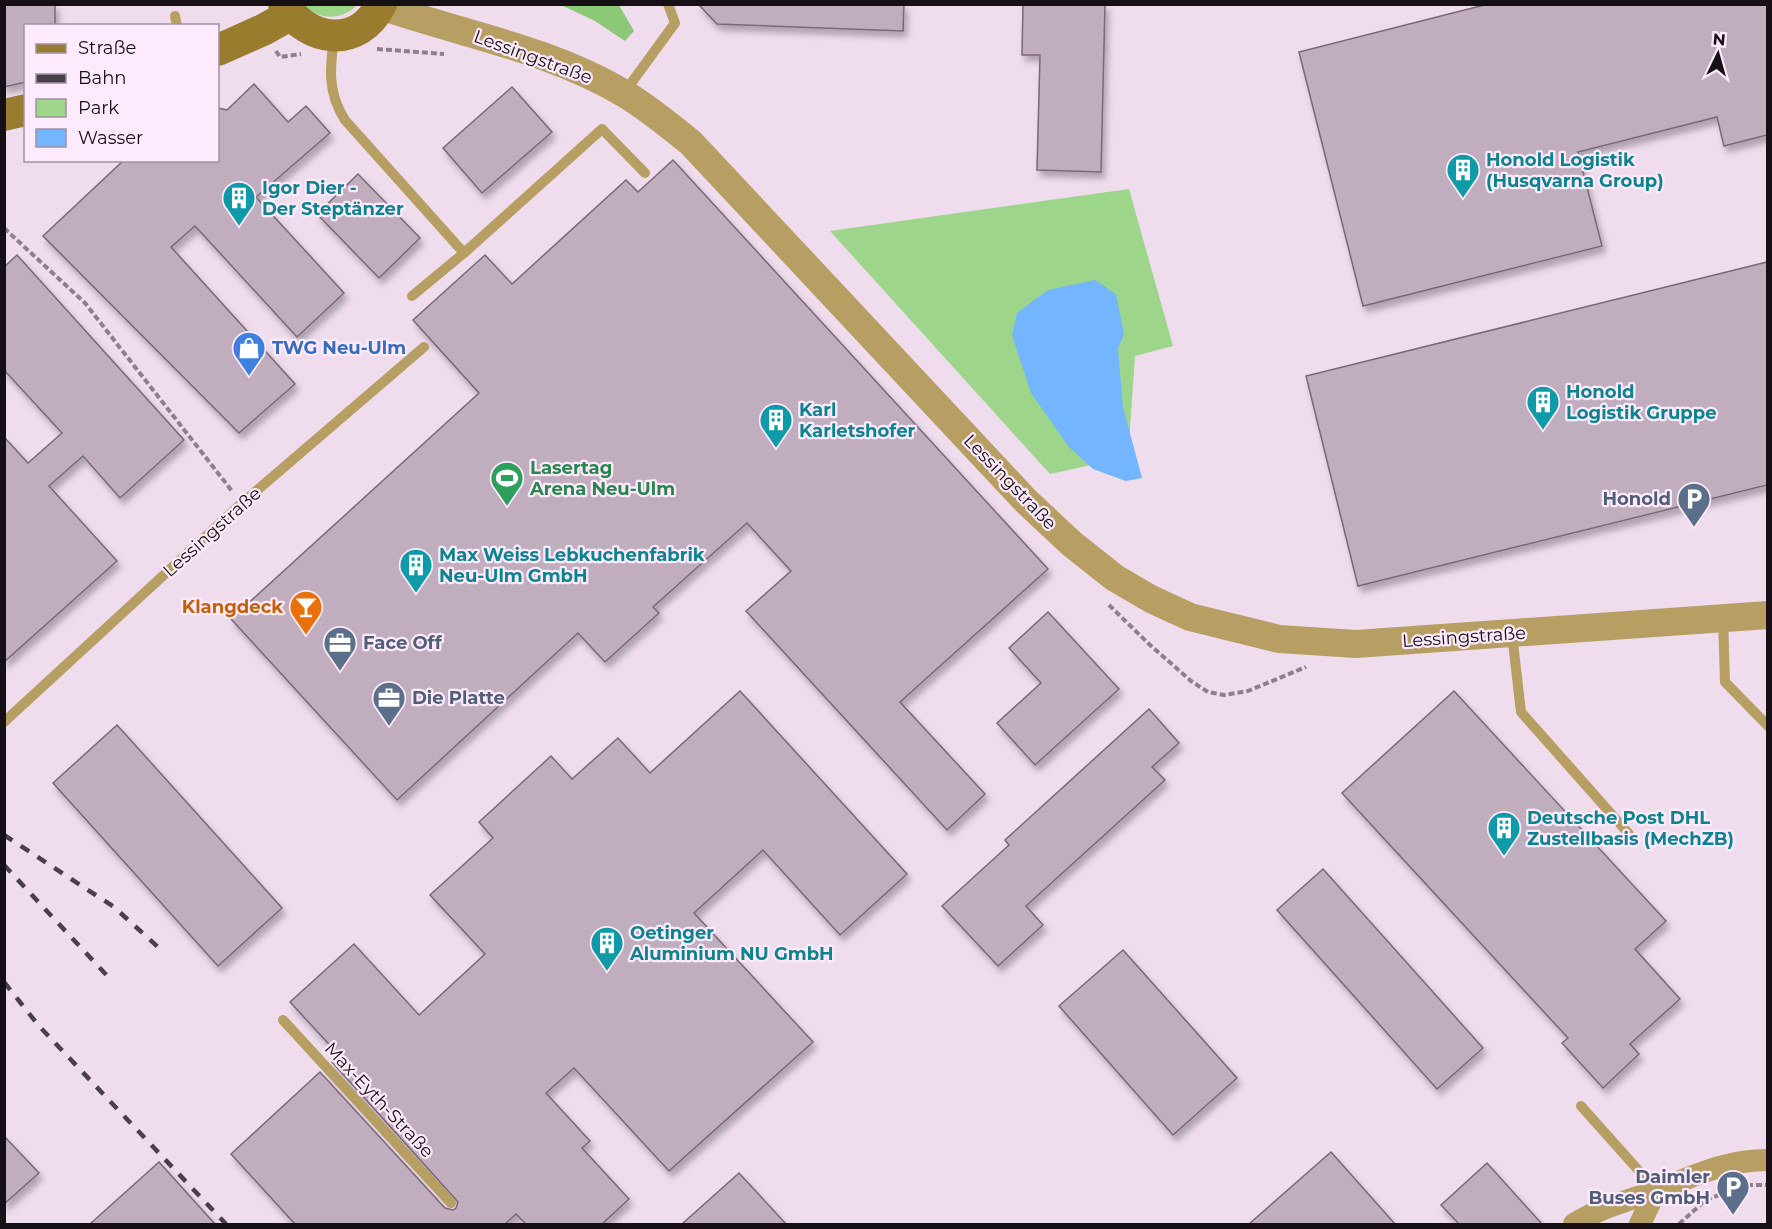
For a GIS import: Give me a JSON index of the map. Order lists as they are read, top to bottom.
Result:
{
  "streets": {
    "main road": ["Lessingstraße"],
    "lane": ["Max-Eyth-Straße"]
  },
  "places": {
    "building": [
      "Honold Logistik (Husqvarna Group)",
      "Igor Dier - Der Steptänzer",
      "Honold Logistik Gruppe",
      "Karl Karletshofer",
      "Max Weiss Lebkuchenfabrik Neu-Ulm GmbH",
      "Deutsche Post DHL Zustellbasis (MechZB)",
      "Oetinger Aluminium NU GmbH"
    ],
    "shop": ["TWG Neu-Ulm"],
    "sports": ["Lasertag Arena Neu-Ulm"],
    "parking": ["Honold", "Daimler Buses GmbH"],
    "bar": ["Klangdeck"],
    "office": ["Face Off", "Die Platte"]
  },
  "legend": [
    "Straße",
    "Bahn",
    "Park",
    "Wasser"
  ],
  "north": "top"
}
